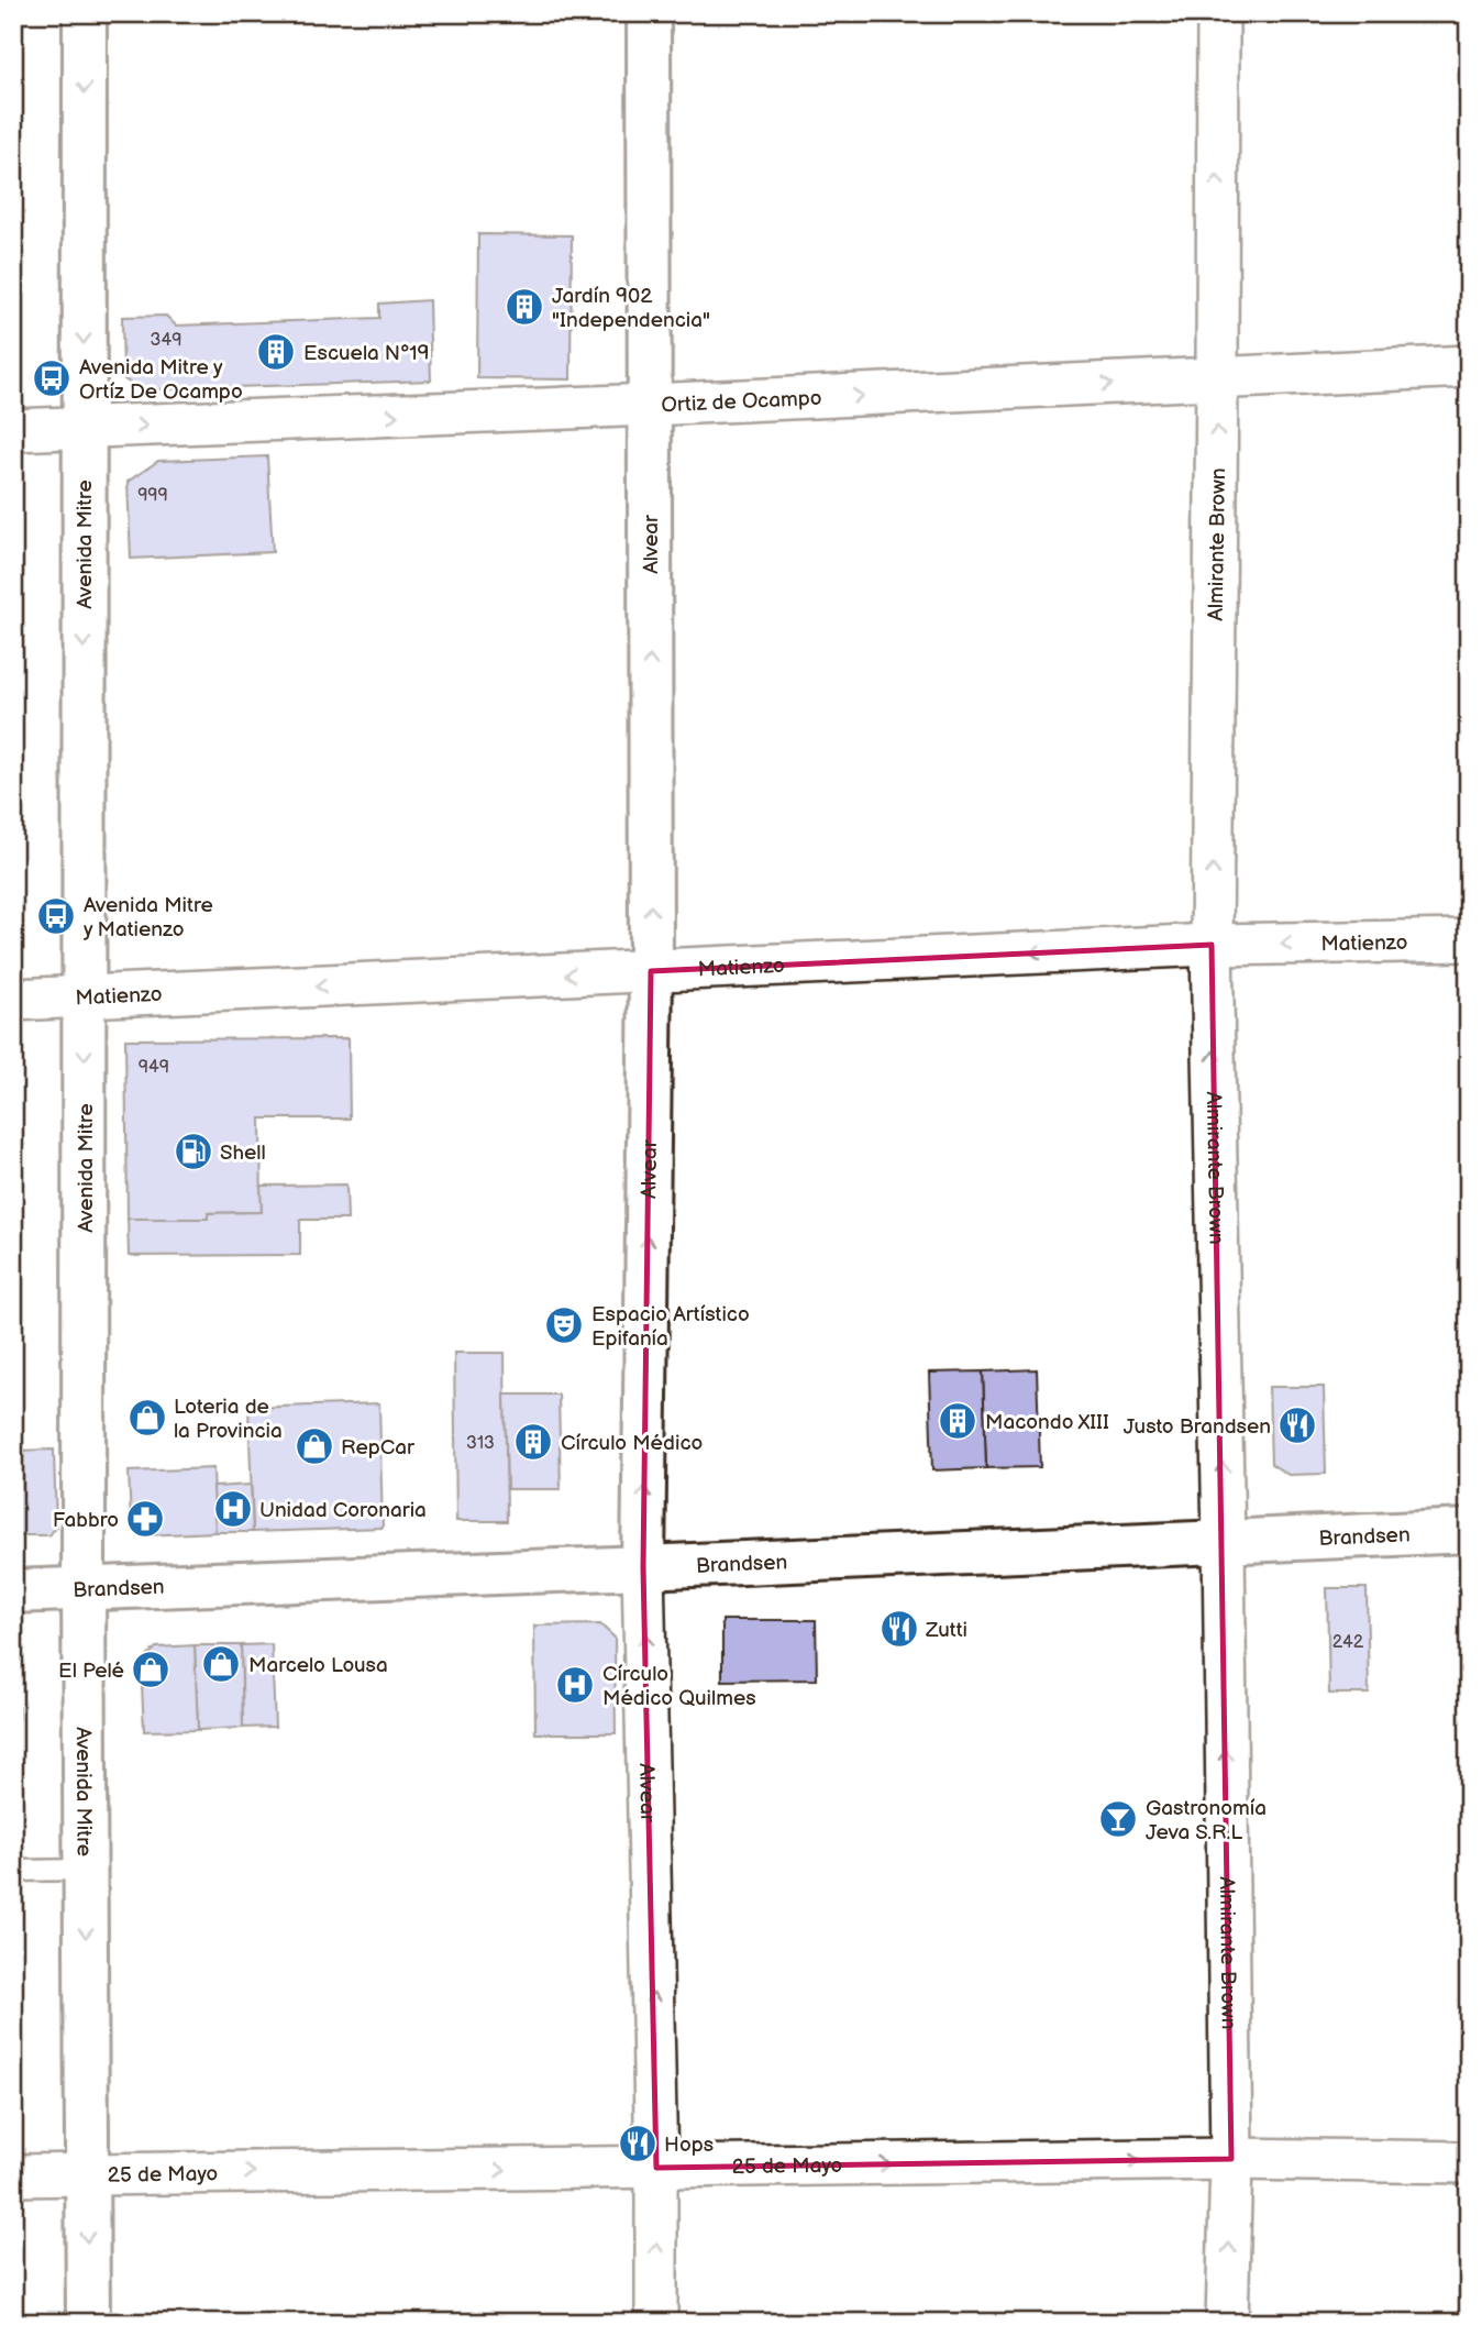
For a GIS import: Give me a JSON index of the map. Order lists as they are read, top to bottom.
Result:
{
  "streets": {
    "main road": ["Avenida Mitre", "Alvear", "Brandsen"],
    "street": [
      "Ortiz de Ocampo",
      "Almirante Brown",
      "Matienzo",
      "25 de Mayo"
    ]
  },
  "crossings": [
    ["Ortiz de Ocampo", "Avenida Mitre"],
    ["Ortiz de Ocampo", "Alvear"],
    ["Ortiz de Ocampo", "Almirante Brown"],
    ["Avenida Mitre", "Matienzo"],
    ["Avenida Mitre", "Brandsen"],
    ["Avenida Mitre", "25 de Mayo"],
    ["Alvear", "Matienzo"],
    ["Alvear", "Brandsen"],
    ["Alvear", "25 de Mayo"],
    ["Almirante Brown", "Matienzo"],
    ["Almirante Brown", "Brandsen"],
    ["Almirante Brown", "25 de Mayo"]
  ],
  "one_way": [
    "Ortiz de Ocampo",
    "Avenida Mitre",
    "Alvear",
    "Almirante Brown",
    "Matienzo",
    "25 de Mayo"
  ],
  "places": {
    "building": [
      "Jardín 902 \"Independencia\"",
      "Escuela Nº19",
      "Macondo XIII",
      "Círculo Médico"
    ],
    "bus stop": ["Avenida Mitre y Ortíz De Ocampo", "Avenida Mitre y Matienzo"],
    "fuel station": ["Shell"],
    "theatre": ["Espacio Artístico Epifanía"],
    "shop": [
      "Loteria de la Provincia",
      "RepCar",
      "Marcelo Lousa",
      "El Pelé"
    ],
    "restaurant": ["Justo Brandsen", "Zutti", "Hops"],
    "hospital": ["Unidad Coronaria", "Círculo Médico Quilmes"],
    "pharmacy": ["Fabbro"],
    "bar": ["Gastronomía Jeva S.R.L"]
  },
  "house_numbers": [
    "349",
    "999",
    "949",
    "313",
    "242"
  ]
}
